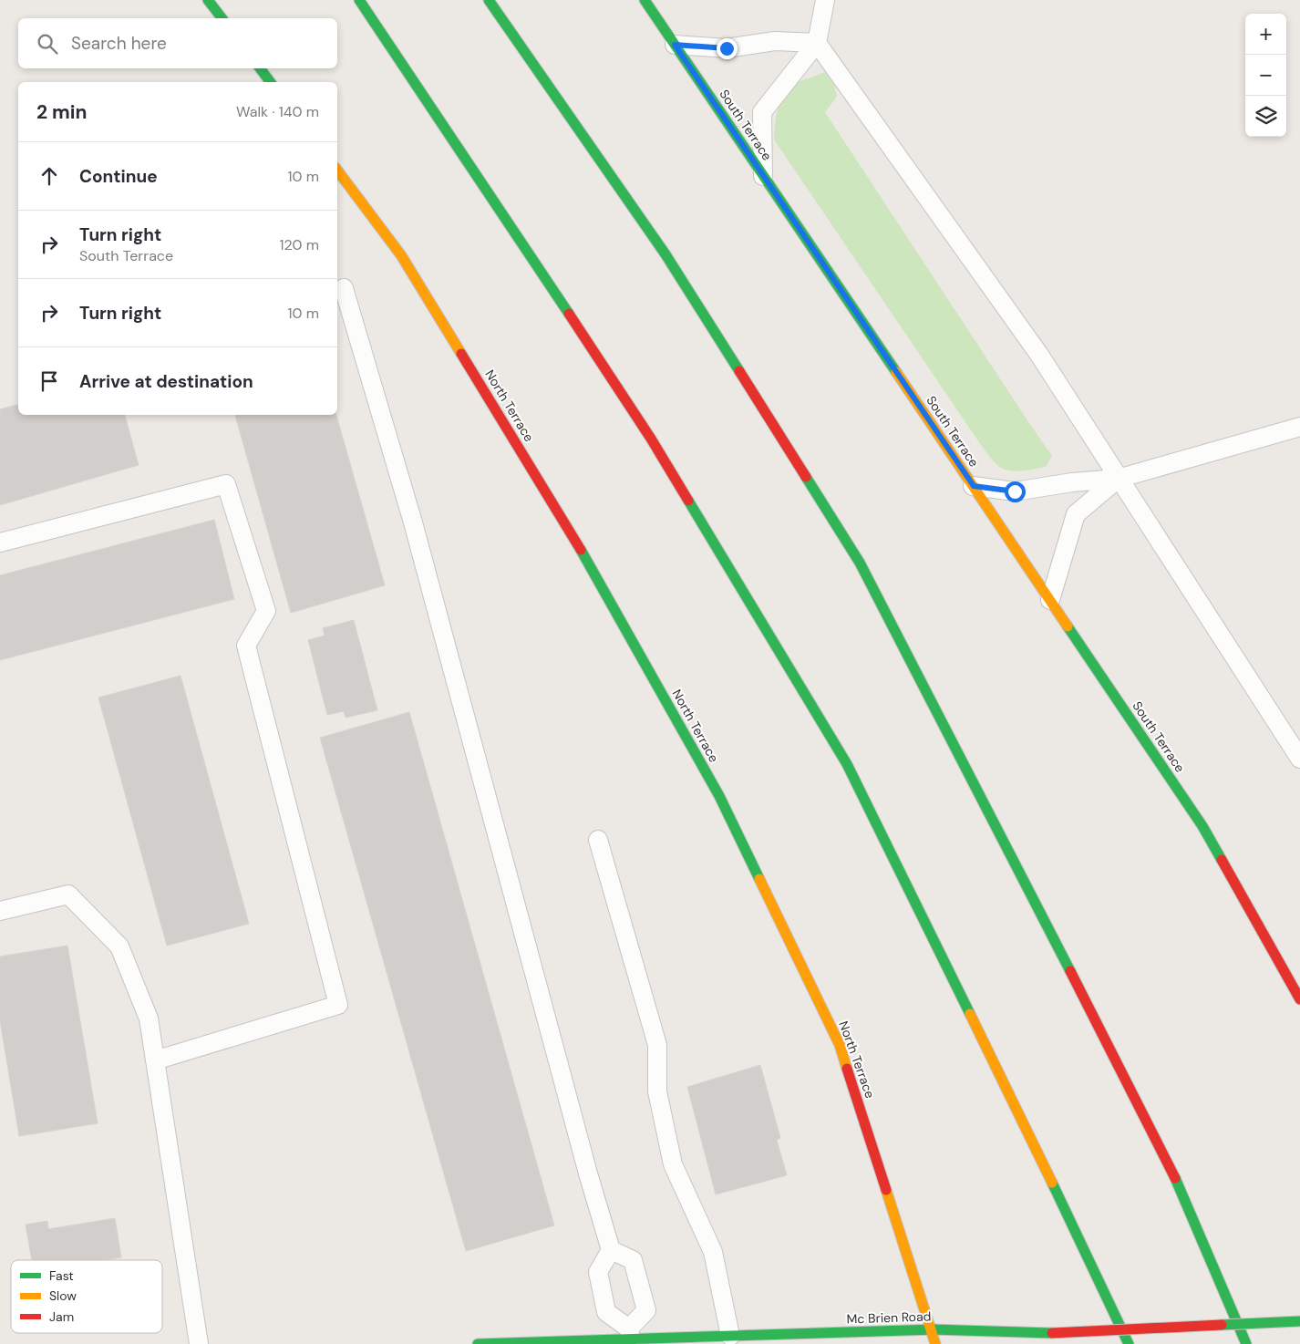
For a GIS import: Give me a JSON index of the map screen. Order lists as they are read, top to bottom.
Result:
{
  "streets": {
    "main road": ["South Terrace", "North Terrace", "Mc Brien Road"]
  },
  "crossings": [
    ["North Terrace", "Mc Brien Road"]
  ],
  "legend": ["Fast", "Slow", "Jam"],
  "page": {
    "map_buttons": ["+", "−"],
    "search": "Search here",
    "heading": ["2 min", "Walk · 140 m"],
    "list": [
      ["Continue", "10 m"],
      ["Turn right", "South Terrace", "120 m"],
      ["Turn right", "10 m"],
      "Arrive at destination"
    ]
  }
}
